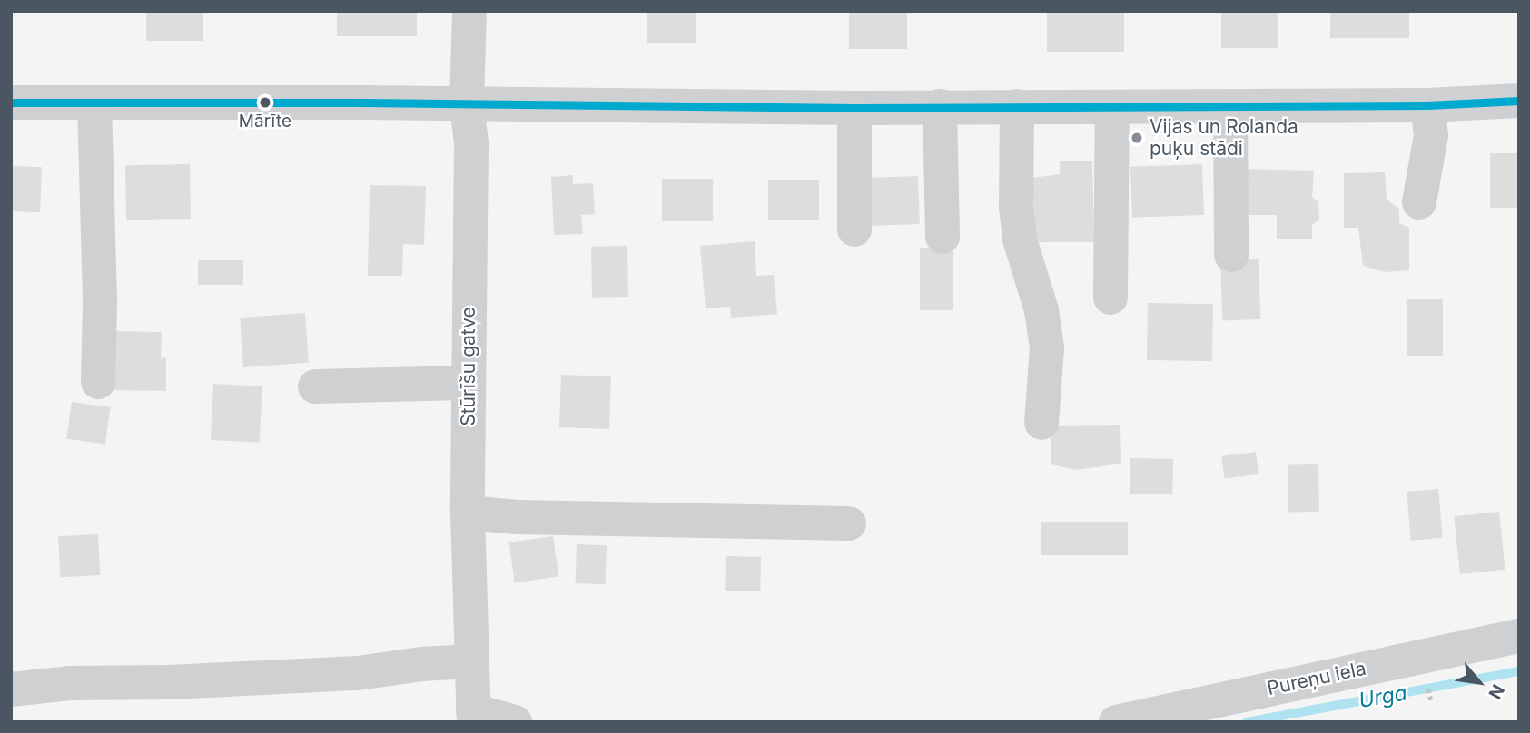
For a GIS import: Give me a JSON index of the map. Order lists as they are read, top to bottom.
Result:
{
  "streets": {
    "street": ["Stūrīšu gatve", "Pureņu iela"]
  },
  "water": ["Urga"],
  "places": ["Mārīte", "Vijas un Rolanda puķu stādi"],
  "north": "bottom right"
}
